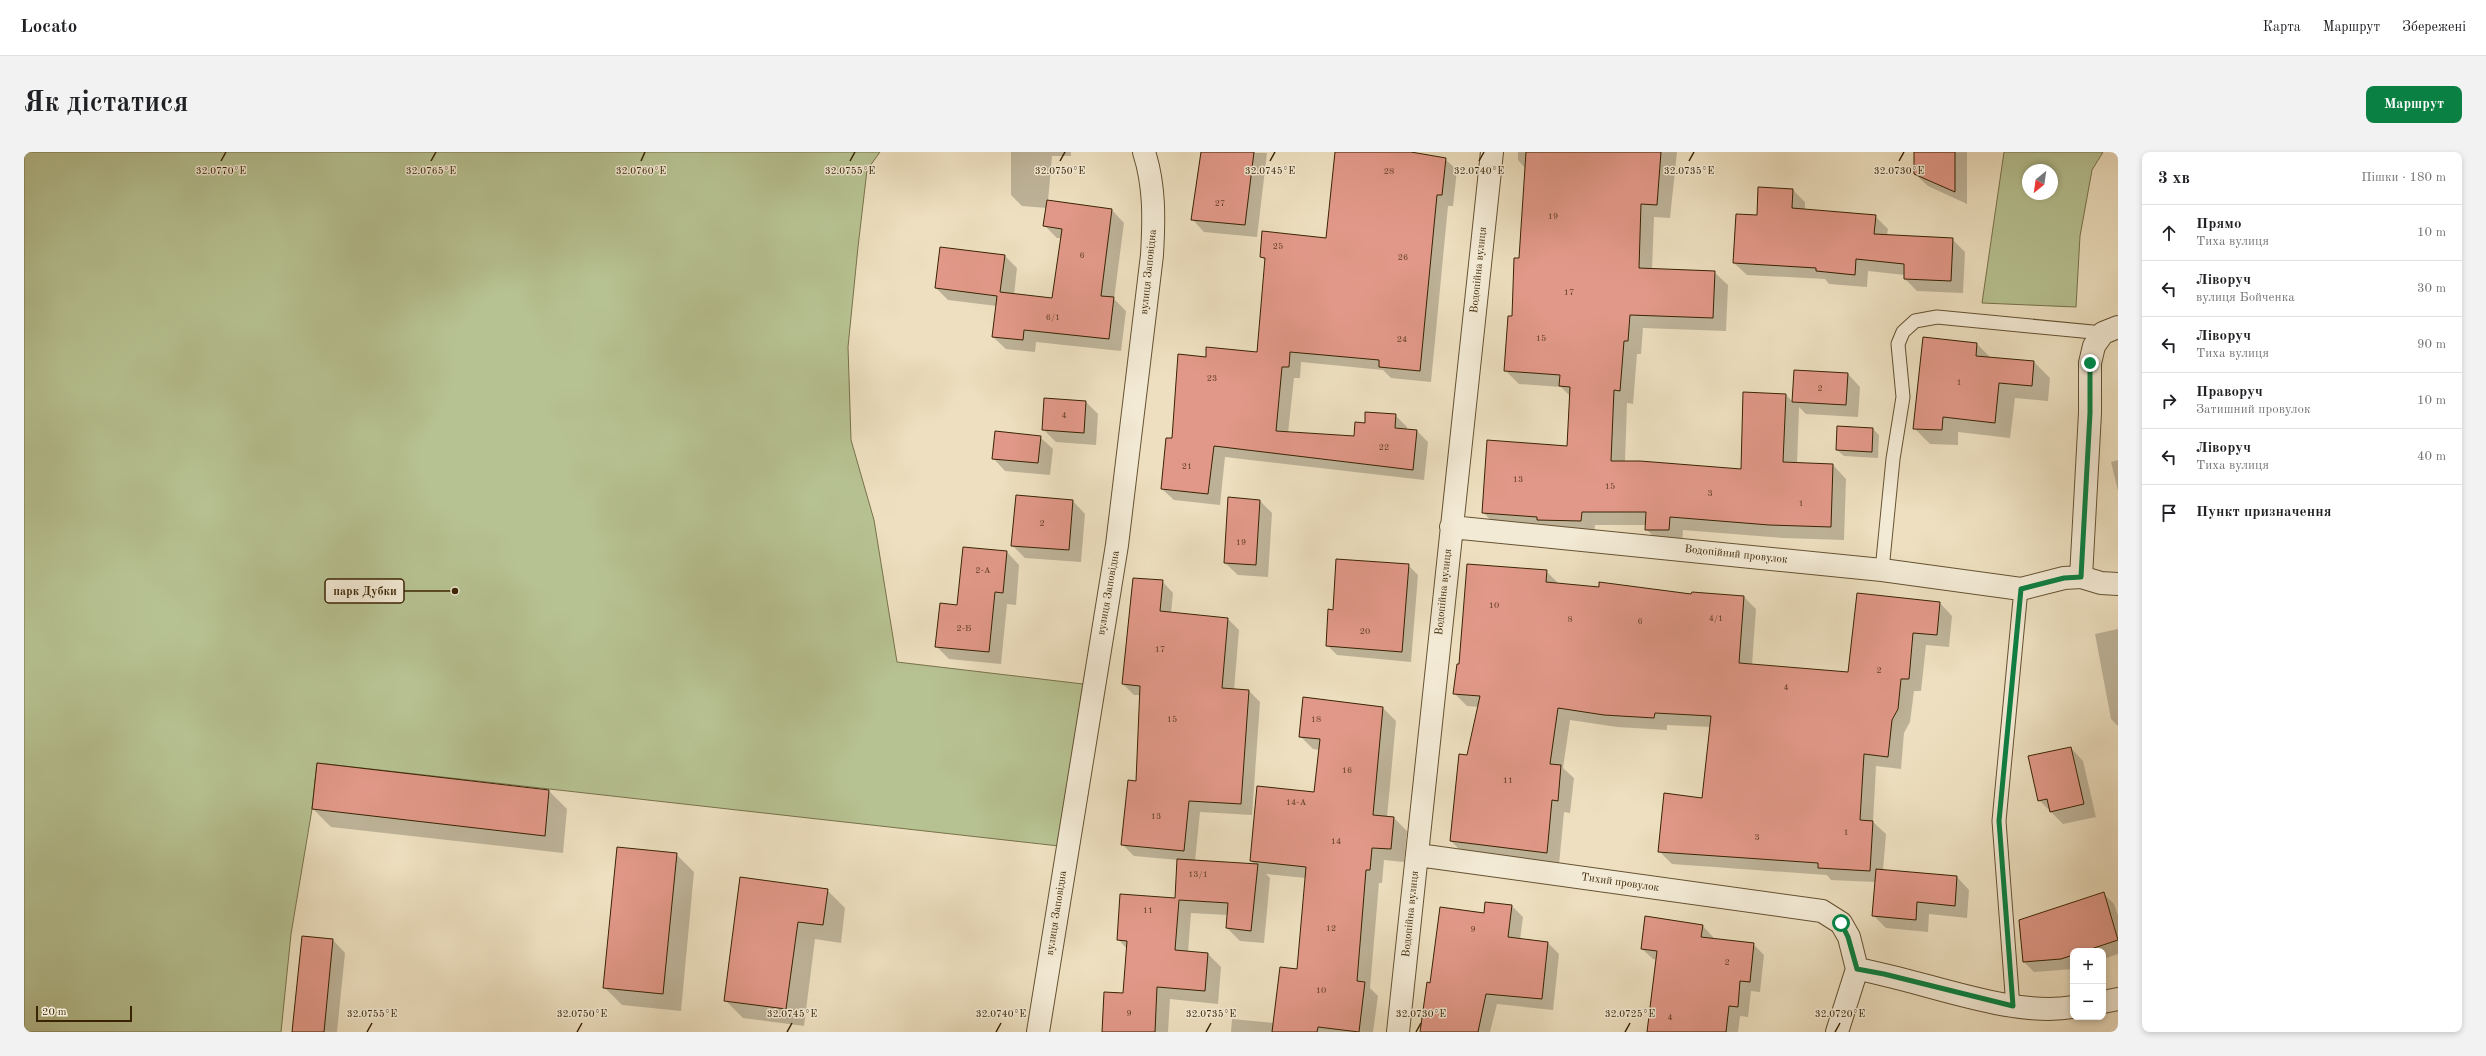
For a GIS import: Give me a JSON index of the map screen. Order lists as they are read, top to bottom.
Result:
{
  "streets": {
    "street": [
      "Водопійна вулиця",
      "вулиця Заповідна",
      "Водопійний провулок",
      "Тихий провулок"
    ]
  },
  "crossings": [
    ["Водопійна вулиця", "Водопійний провулок"],
    ["Водопійна вулиця", "Тихий провулок"]
  ],
  "places": ["парк Дубки"],
  "house_numbers": [
    "28",
    "27",
    "19",
    "25",
    "6",
    "26",
    "17",
    "6/1",
    "15",
    "24",
    "23",
    "1",
    "2",
    "4",
    "22",
    "21",
    "13",
    "15",
    "3",
    "1",
    "2",
    "19",
    "2-А",
    "10",
    "4/1",
    "8",
    "6",
    "2-Б",
    "20",
    "17",
    "2",
    "4",
    "15",
    "18",
    "16",
    "11",
    "14-А",
    "13",
    "1",
    "3",
    "14",
    "13/1",
    "11",
    "12",
    "9",
    "2",
    "10",
    "9",
    "4"
  ],
  "scale_bar": "20 m",
  "north": "bottom left",
  "page": {
    "header": "Locato",
    "nav": ["Карта", "Маршрут", "Збережені"],
    "buttons": "Маршрут",
    "title": "Як дістатися",
    "heading": ["3 хв", "Пішки · 180 m"],
    "list": [
      ["Прямо", "Тиха вулиця", "10 m"],
      ["Ліворуч", "вулиця Бойченка", "30 m"],
      ["Ліворуч", "Тиха вулиця", "90 m"],
      ["Праворуч", "Затишний провулок", "10 m"],
      ["Ліворуч", "Тиха вулиця", "40 m"],
      "Пункт призначення"
    ],
    "map_buttons": ["+", "−"],
    "scale": "20 m"
  },
  "coordinates": [
    "32.0770°E",
    "32.0765°E",
    "32.0760°E",
    "32.0755°E",
    "32.0750°E",
    "32.0745°E",
    "32.0740°E",
    "32.0735°E",
    "32.0730°E",
    "32.0725°E",
    "32.0720°E"
  ]
}
